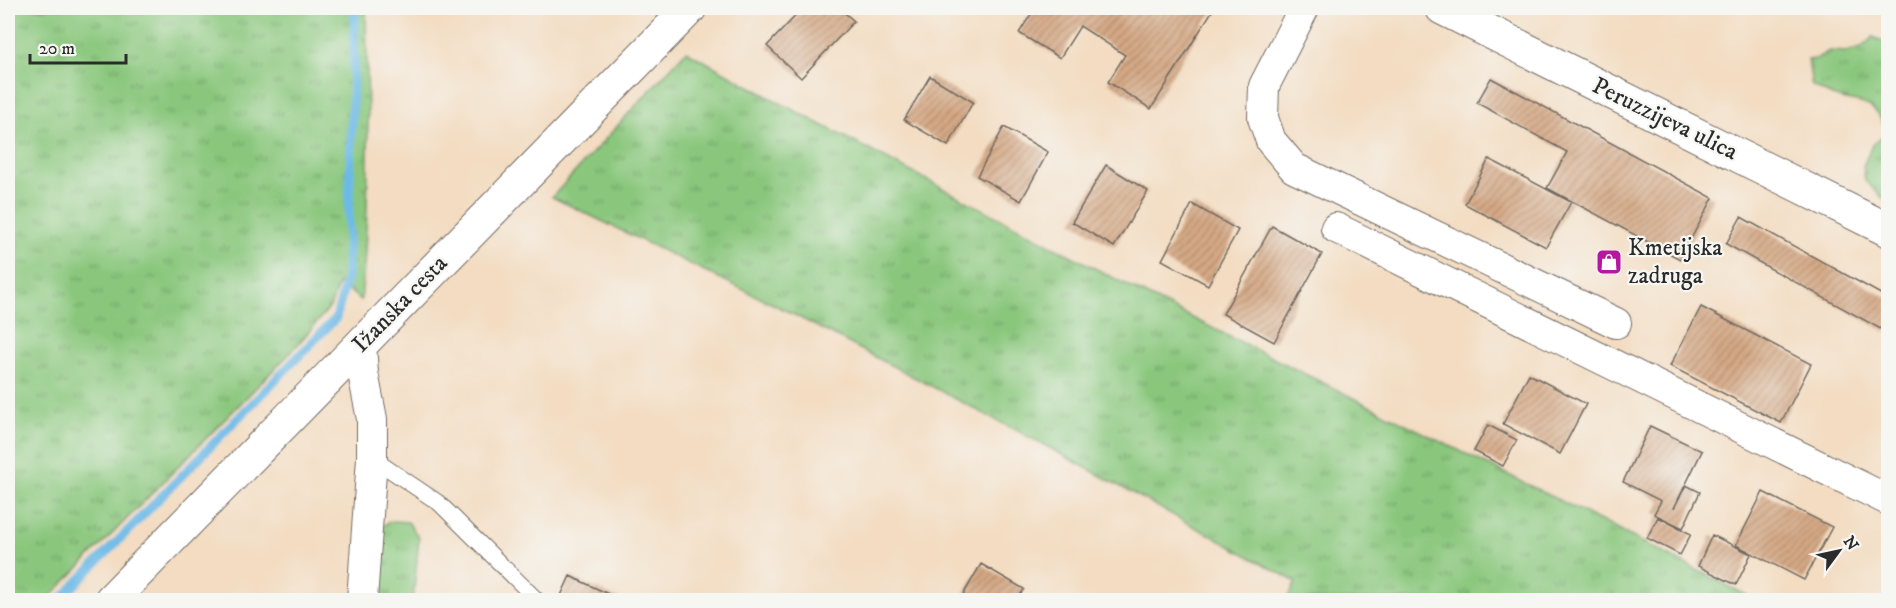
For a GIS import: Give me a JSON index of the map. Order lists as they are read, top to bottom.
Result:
{
  "streets": {
    "street": ["Peruzzijeva ulica", "Ižanska cesta"]
  },
  "places": {
    "shop": ["Kmetijska zadruga"]
  },
  "scale_bar": "20 m",
  "north": "top right"
}
